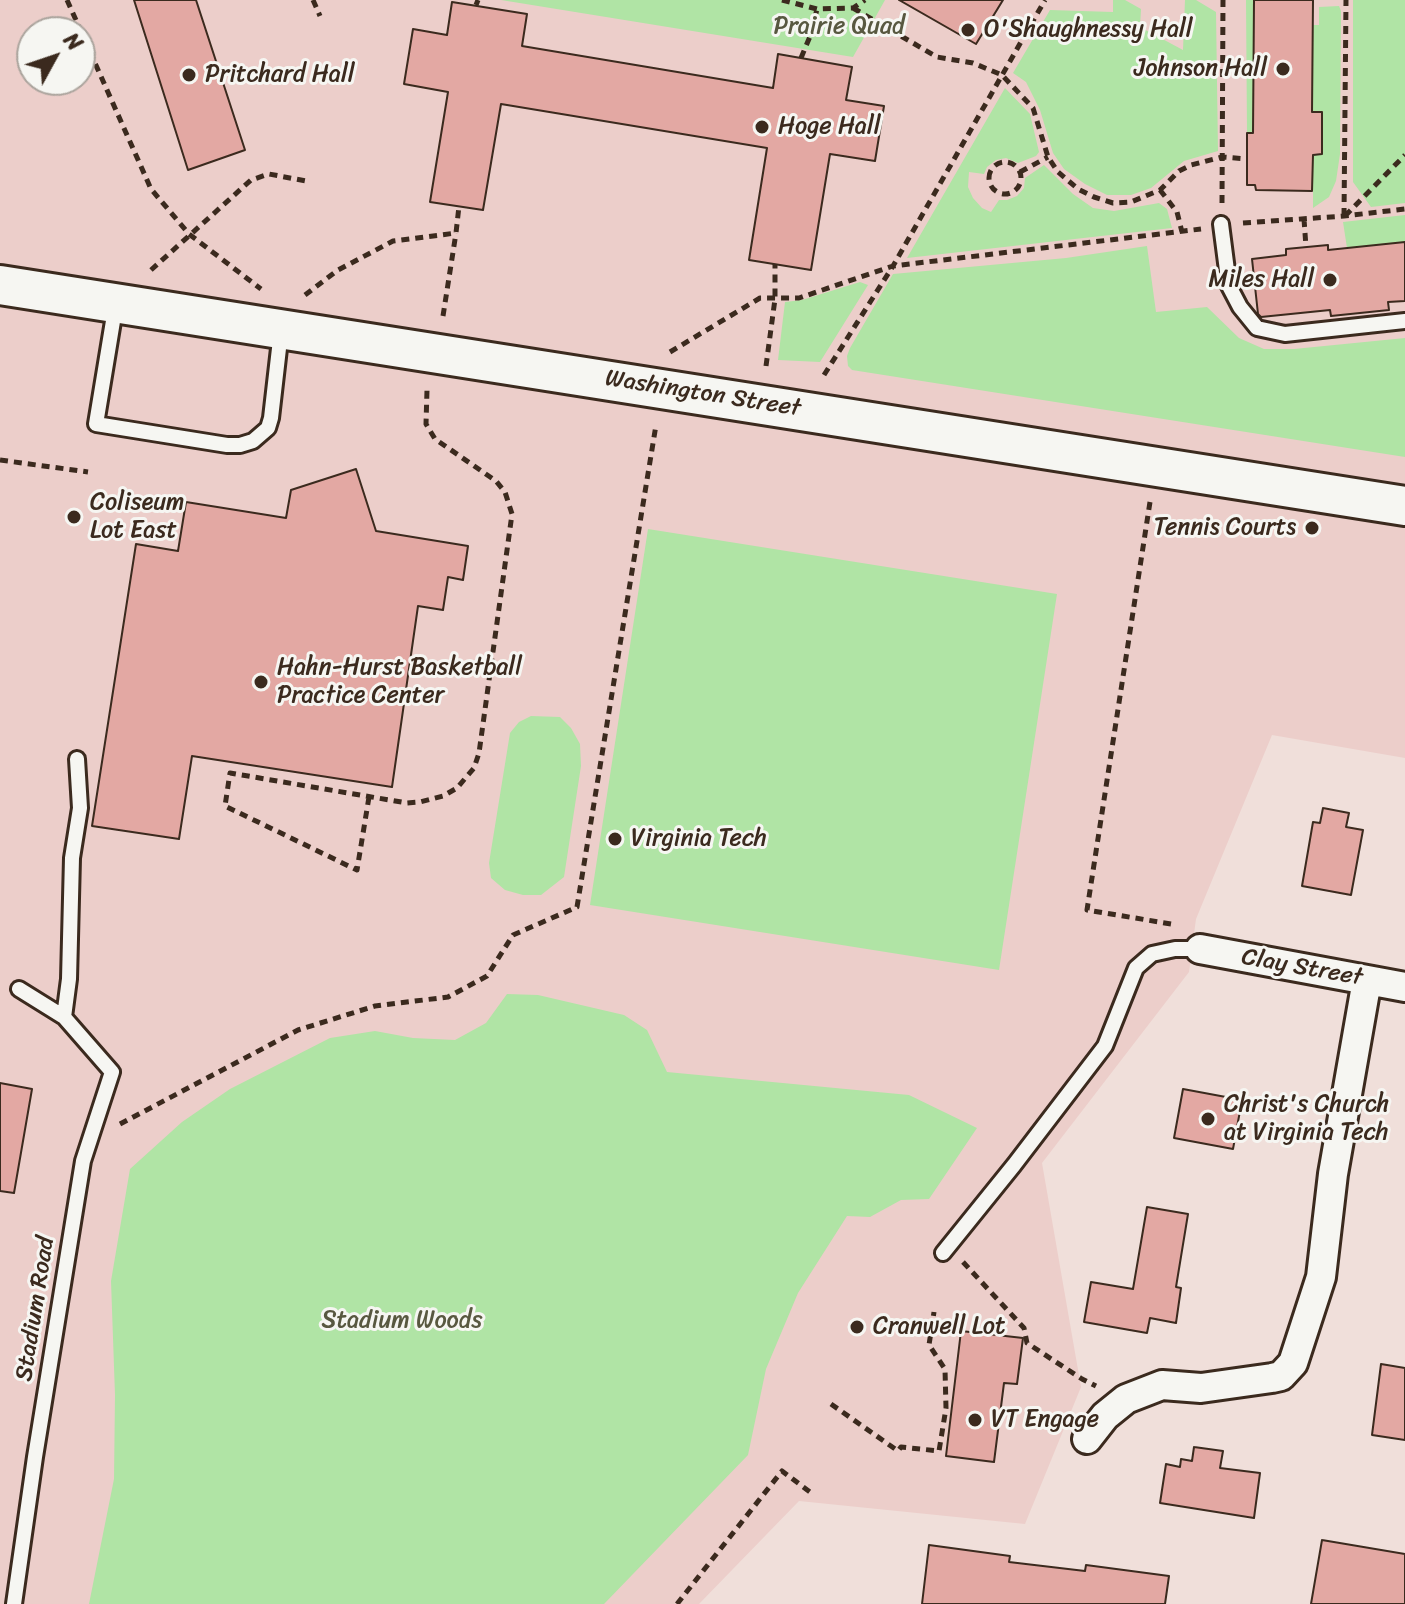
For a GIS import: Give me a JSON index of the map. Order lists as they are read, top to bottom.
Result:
{
  "streets": {
    "main road": ["Washington Street"],
    "street": ["Clay Street"],
    "lane": ["Stadium Road"]
  },
  "parks": ["Prairie Quad", "Stadium Woods"],
  "places": [
    "O'Shaughnessy Hall",
    "Johnson Hall",
    "Pritchard Hall",
    "Hoge Hall",
    "Miles Hall",
    "Coliseum Lot East",
    "Tennis Courts",
    "Hahn-Hurst Basketball Practice Center",
    "Virginia Tech",
    "Christ's Church at Virginia Tech",
    "Cranwell Lot",
    "VT Engage"
  ],
  "north": "top right"
}
